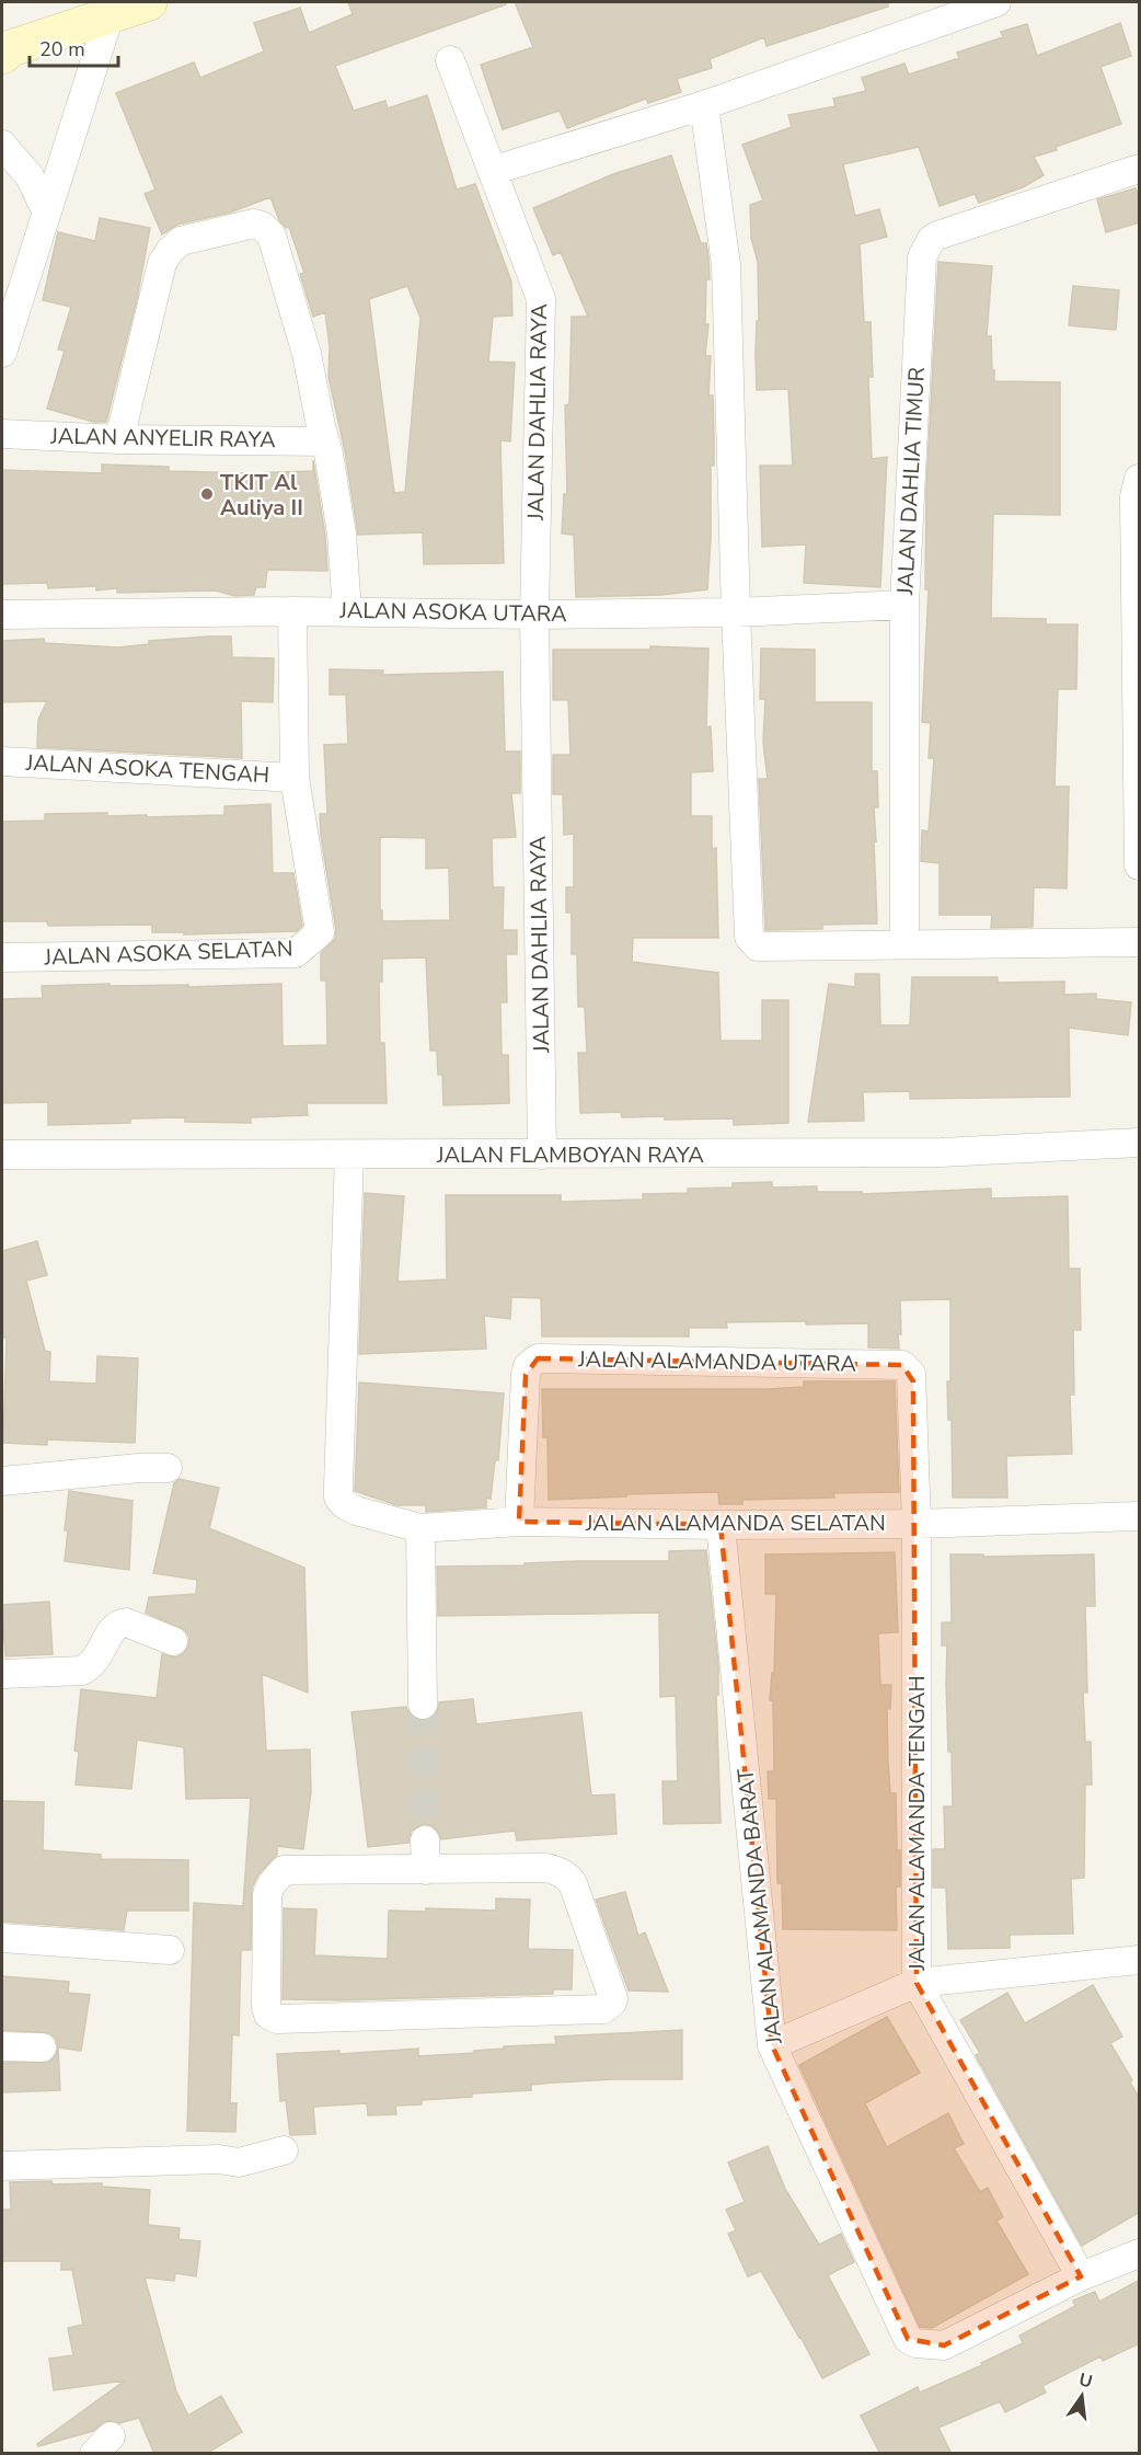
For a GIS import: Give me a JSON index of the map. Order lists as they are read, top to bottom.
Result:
{
  "streets": {
    "street": [
      "JALAN DAHLIA RAYA",
      "JALAN ANYELIR RAYA",
      "JALAN DAHLIA TIMUR",
      "JALAN ASOKA UTARA",
      "JALAN ASOKA TENGAH",
      "JALAN ASOKA SELATAN",
      "JALAN FLAMBOYAN RAYA",
      "JALAN ALAMANDA UTARA",
      "JALAN ALAMANDA SELATAN",
      "JALAN ALAMANDA TENGAH",
      "JALAN ALAMANDA BARAT"
    ]
  },
  "crossings": [
    ["JALAN DAHLIA RAYA", "JALAN ASOKA UTARA"],
    ["JALAN DAHLIA RAYA", "JALAN FLAMBOYAN RAYA"],
    ["JALAN DAHLIA TIMUR", "JALAN ASOKA UTARA"],
    ["JALAN ASOKA UTARA", "JALAN ASOKA SELATAN"],
    ["JALAN ASOKA TENGAH", "JALAN ASOKA SELATAN"],
    ["JALAN FLAMBOYAN RAYA", "JALAN ALAMANDA SELATAN"],
    ["JALAN ALAMANDA UTARA", "JALAN ALAMANDA SELATAN"],
    ["JALAN ALAMANDA UTARA", "JALAN ALAMANDA TENGAH"],
    ["JALAN ALAMANDA SELATAN", "JALAN ALAMANDA TENGAH"],
    ["JALAN ALAMANDA SELATAN", "JALAN ALAMANDA BARAT"],
    ["JALAN ALAMANDA TENGAH", "JALAN ALAMANDA BARAT"]
  ],
  "places": ["TKIT Al Auliya II"],
  "scale_bar": "20 m",
  "north": "top"
}
